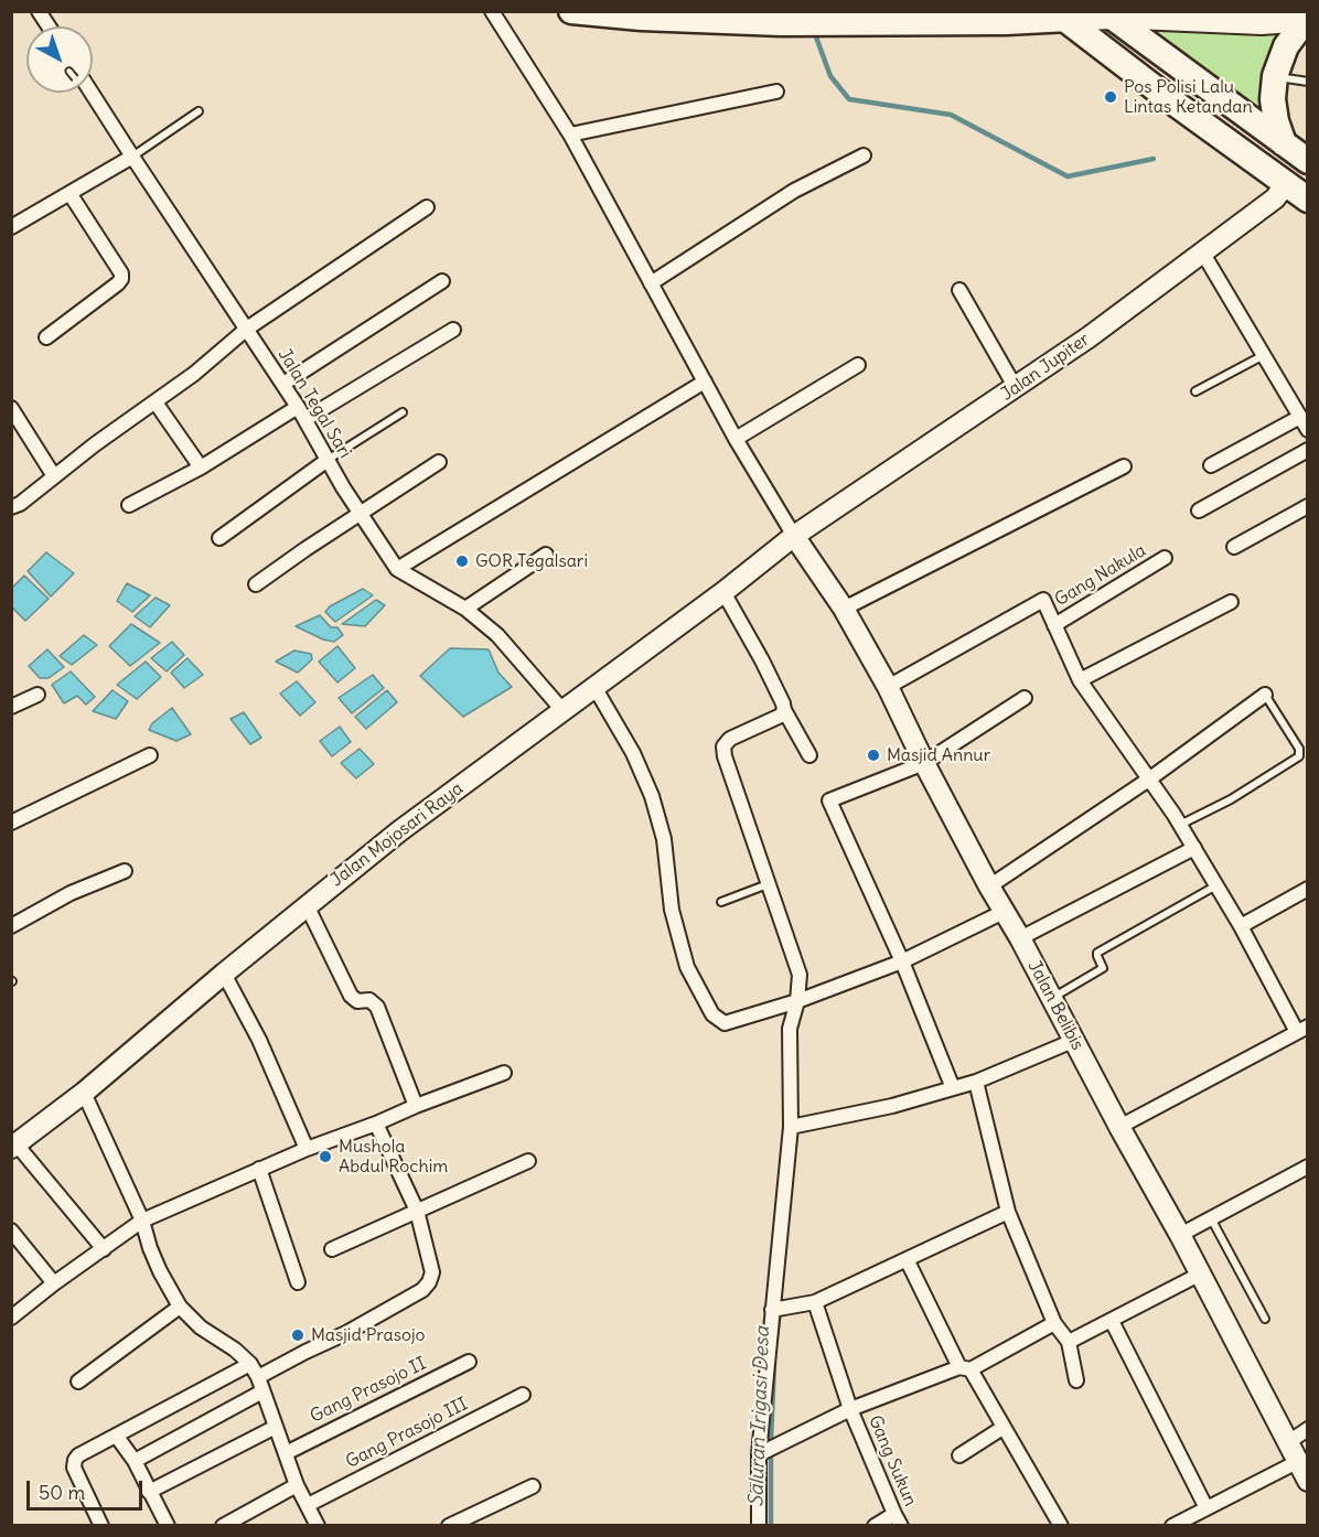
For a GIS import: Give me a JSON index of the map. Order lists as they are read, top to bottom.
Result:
{
  "streets": {
    "street": [
      "Jalan Jupiter",
      "Jalan Tegal Sari",
      "Gang Nakula",
      "Jalan Mojosari Raya",
      "Jalan Belibis",
      "Gang Prasojo II",
      "Gang Prasojo III",
      "Gang Sukun"
    ]
  },
  "crossings": [
    ["Jalan Jupiter", "Jalan Mojosari Raya"],
    ["Jalan Jupiter", "Jalan Belibis"],
    ["Jalan Tegal Sari", "Jalan Mojosari Raya"],
    ["Jalan Mojosari Raya", "Jalan Belibis"]
  ],
  "water": ["Saluran Irigasi Desa"],
  "places": [
    "Pos Polisi Lalu Lintas Ketandan",
    "GOR Tegalsari",
    "Masjid Annur",
    "Mushola Abdul Rochim",
    "Masjid Prasojo"
  ],
  "scale_bar": "50 m",
  "north": "bottom right"
}
